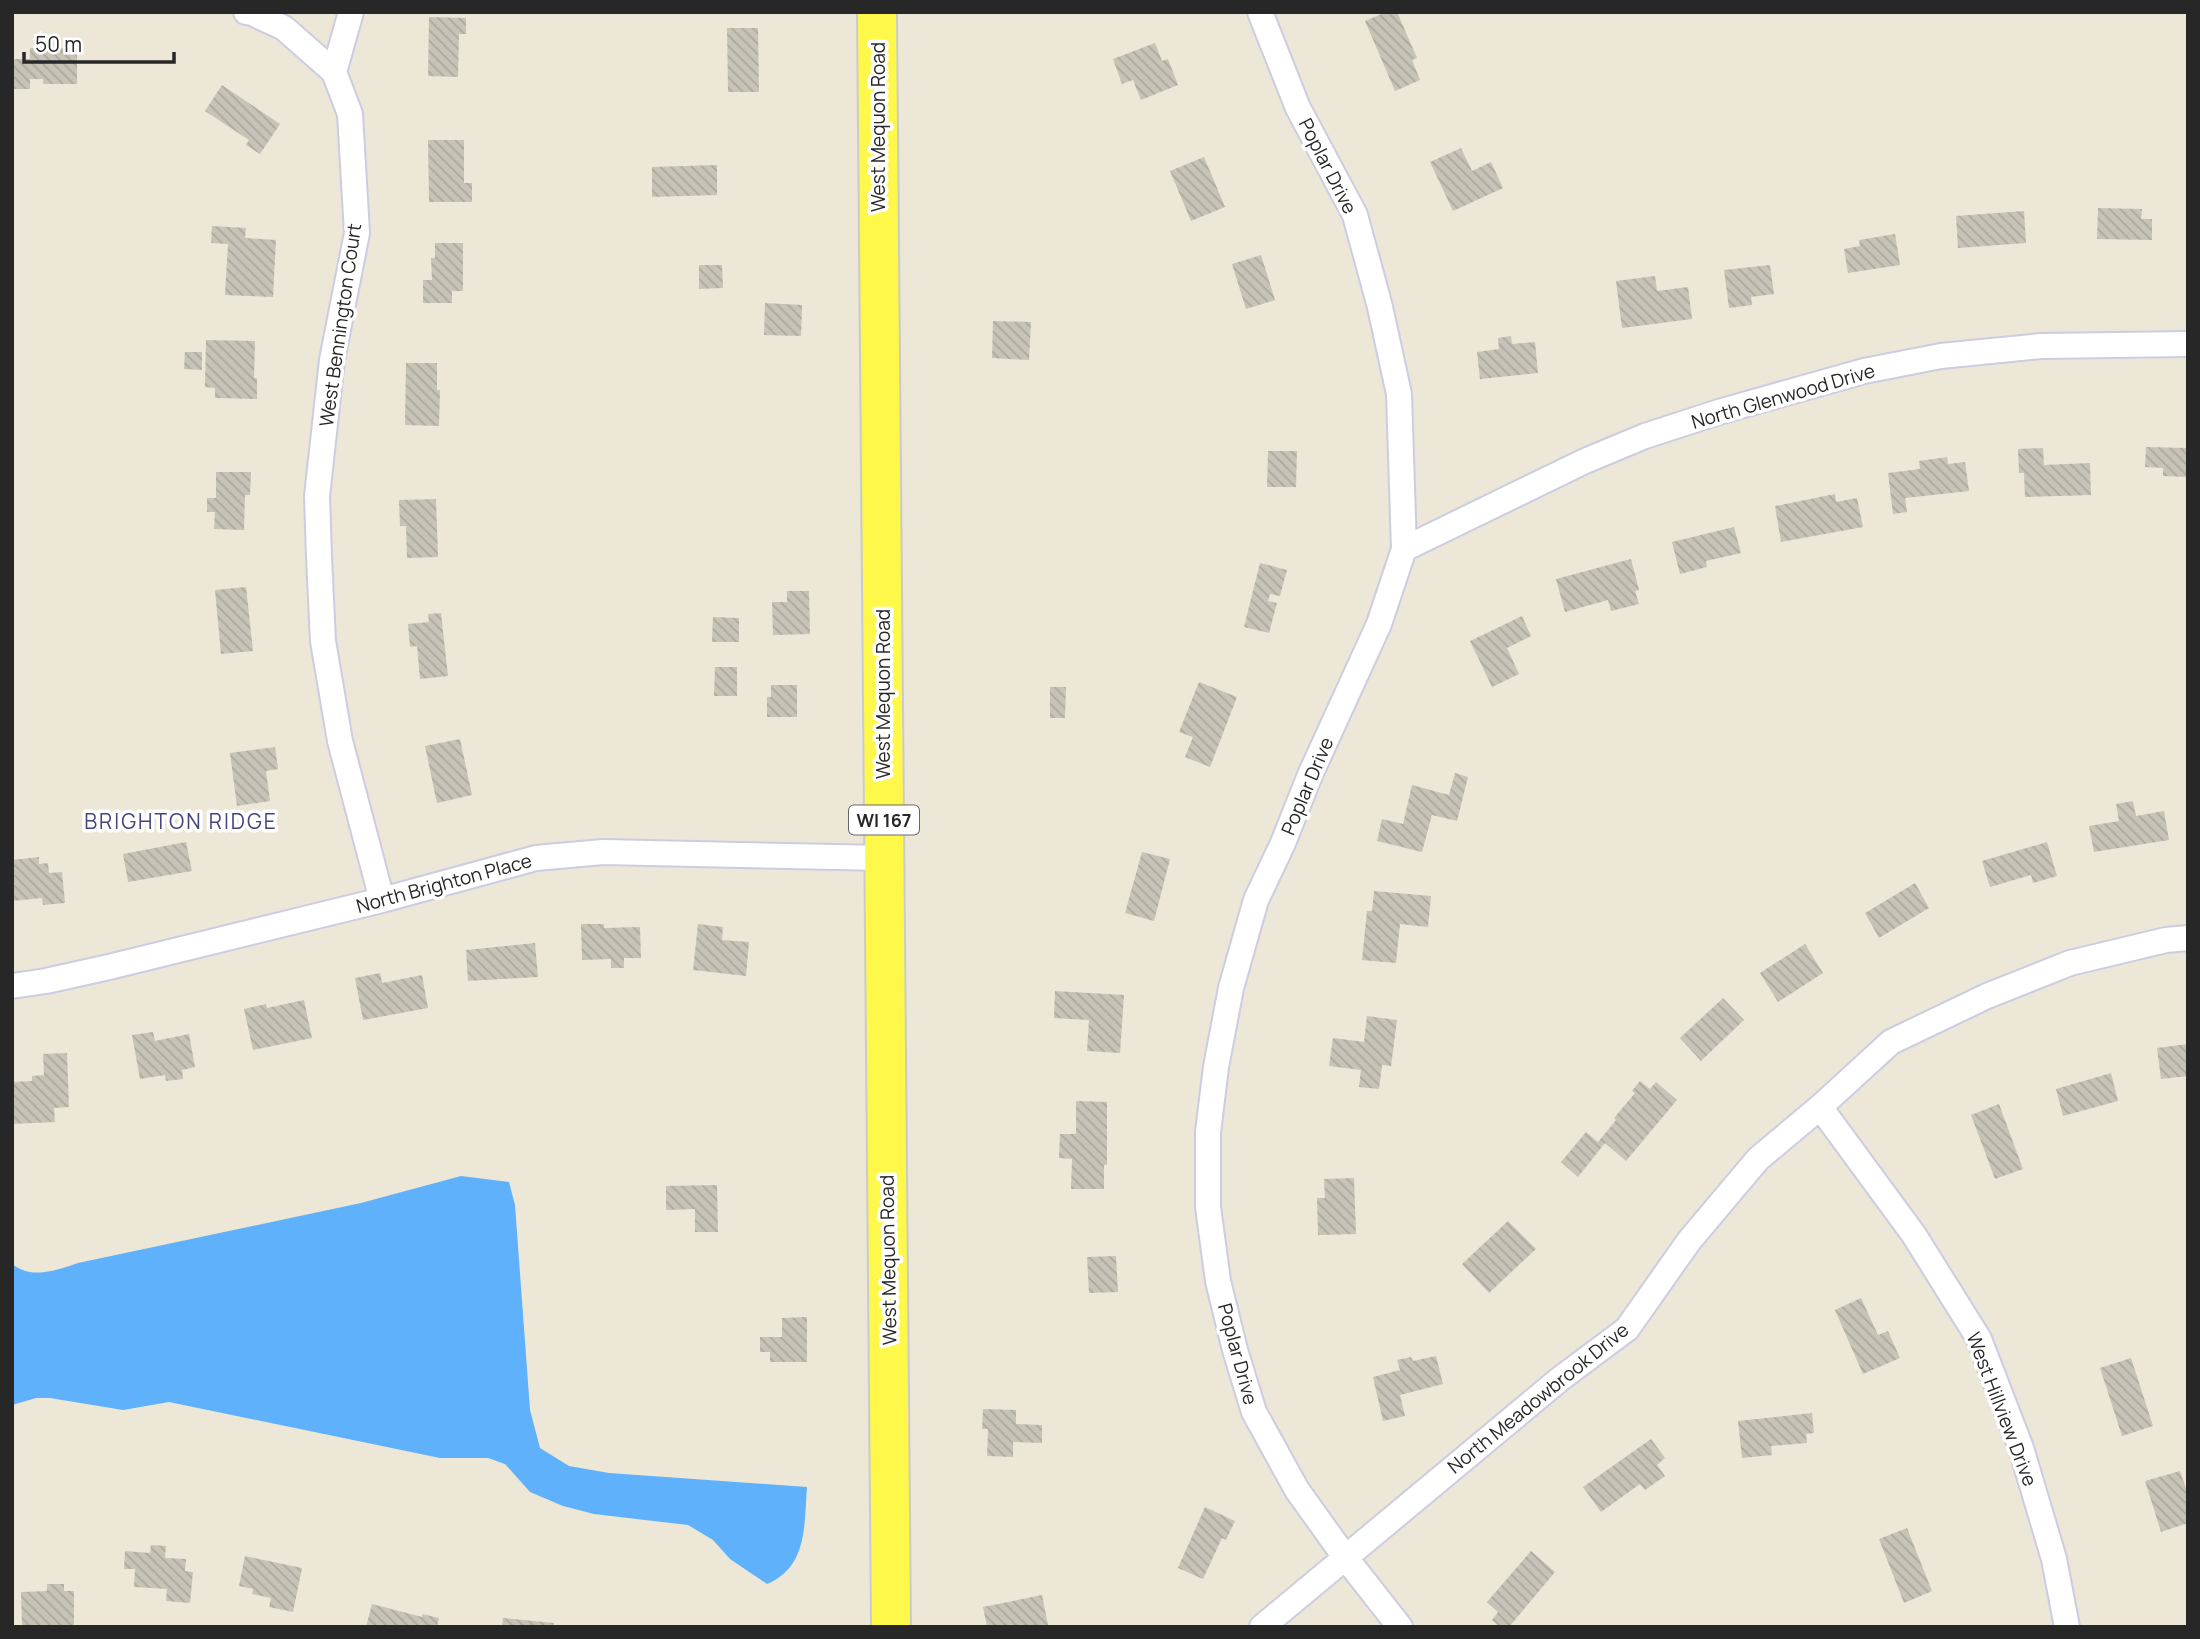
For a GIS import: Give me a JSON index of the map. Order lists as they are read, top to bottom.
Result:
{
  "streets": {
    "main road": ["West Mequon Road", "WI 167"],
    "street": [
      "Poplar Drive",
      "West Bennington Court",
      "North Glenwood Drive",
      "North Brighton Place",
      "North Meadowbrook Drive",
      "West Hillview Drive"
    ]
  },
  "crossings": [
    ["West Mequon Road", "North Brighton Place"],
    ["Poplar Drive", "North Glenwood Drive"],
    ["Poplar Drive", "North Meadowbrook Drive"],
    ["West Bennington Court", "North Brighton Place"],
    ["North Meadowbrook Drive", "West Hillview Drive"]
  ],
  "districts": ["BRIGHTON RIDGE"],
  "scale_bar": "50 m"
}
